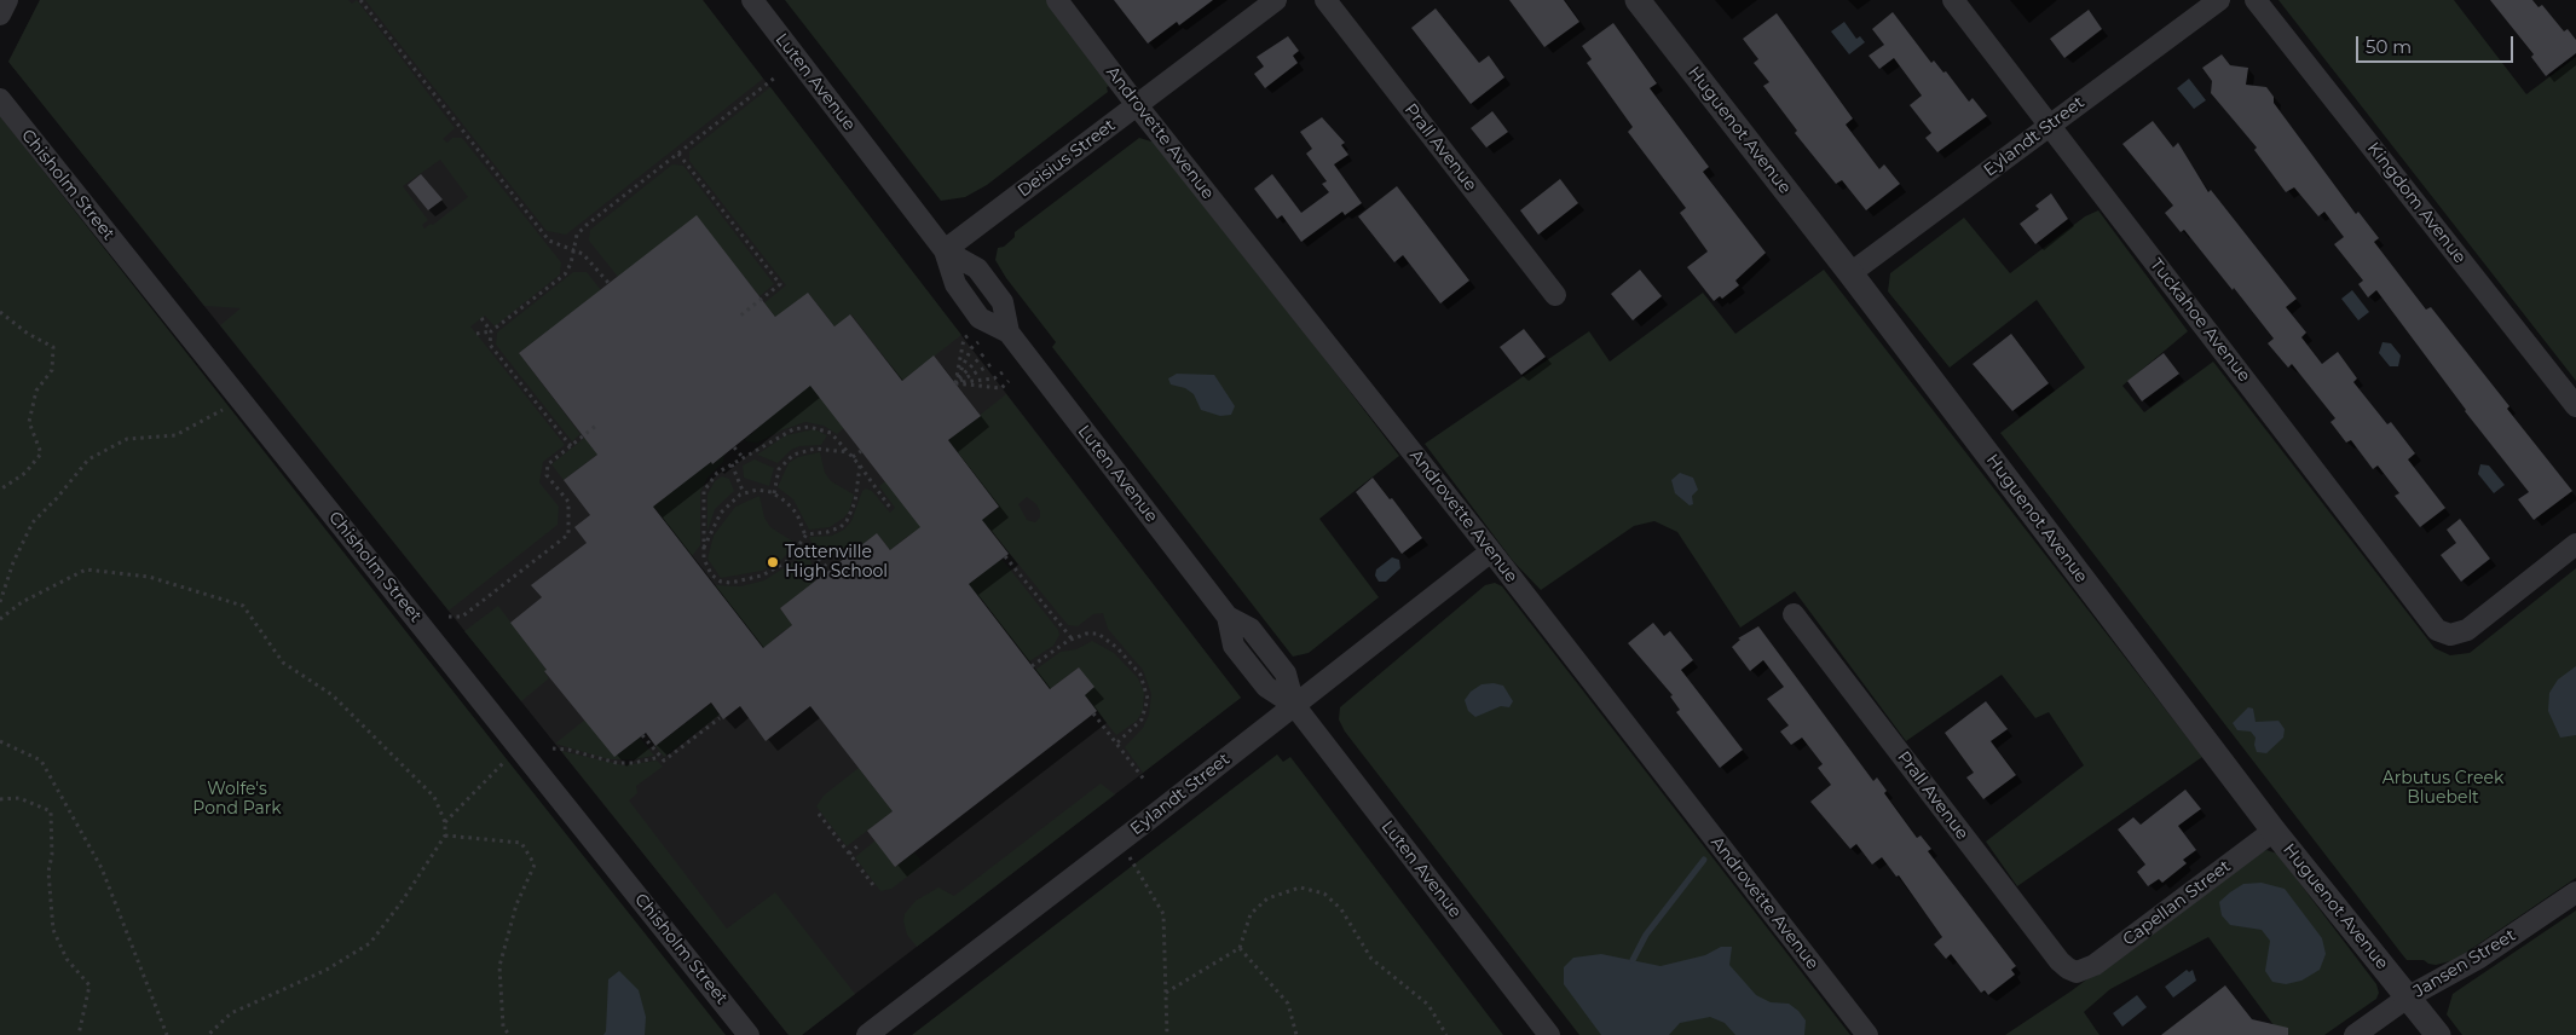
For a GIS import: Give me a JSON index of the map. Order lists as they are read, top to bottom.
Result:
{
  "streets": {
    "street": [
      "Luten Avenue",
      "Huguenot Avenue",
      "Androvette Avenue",
      "Eylandt Street",
      "Prall Avenue",
      "Deisius Street",
      "Chisholm Street",
      "Kingdom Avenue",
      "Tuckahoe Avenue",
      "Capellan Street",
      "Jansen Street"
    ]
  },
  "crossings": [
    ["Luten Avenue", "Eylandt Street"],
    ["Luten Avenue", "Deisius Street"],
    ["Huguenot Avenue", "Eylandt Street"],
    ["Huguenot Avenue", "Capellan Street"],
    ["Huguenot Avenue", "Jansen Street"],
    ["Androvette Avenue", "Eylandt Street"],
    ["Androvette Avenue", "Deisius Street"],
    ["Eylandt Street", "Tuckahoe Avenue"],
    ["Prall Avenue", "Capellan Street"]
  ],
  "parks": ["Arbutus Creek Bluebelt", "Wolfe's Pond Park"],
  "places": ["Tottenville High School"],
  "scale_bar": "50 m"
}
